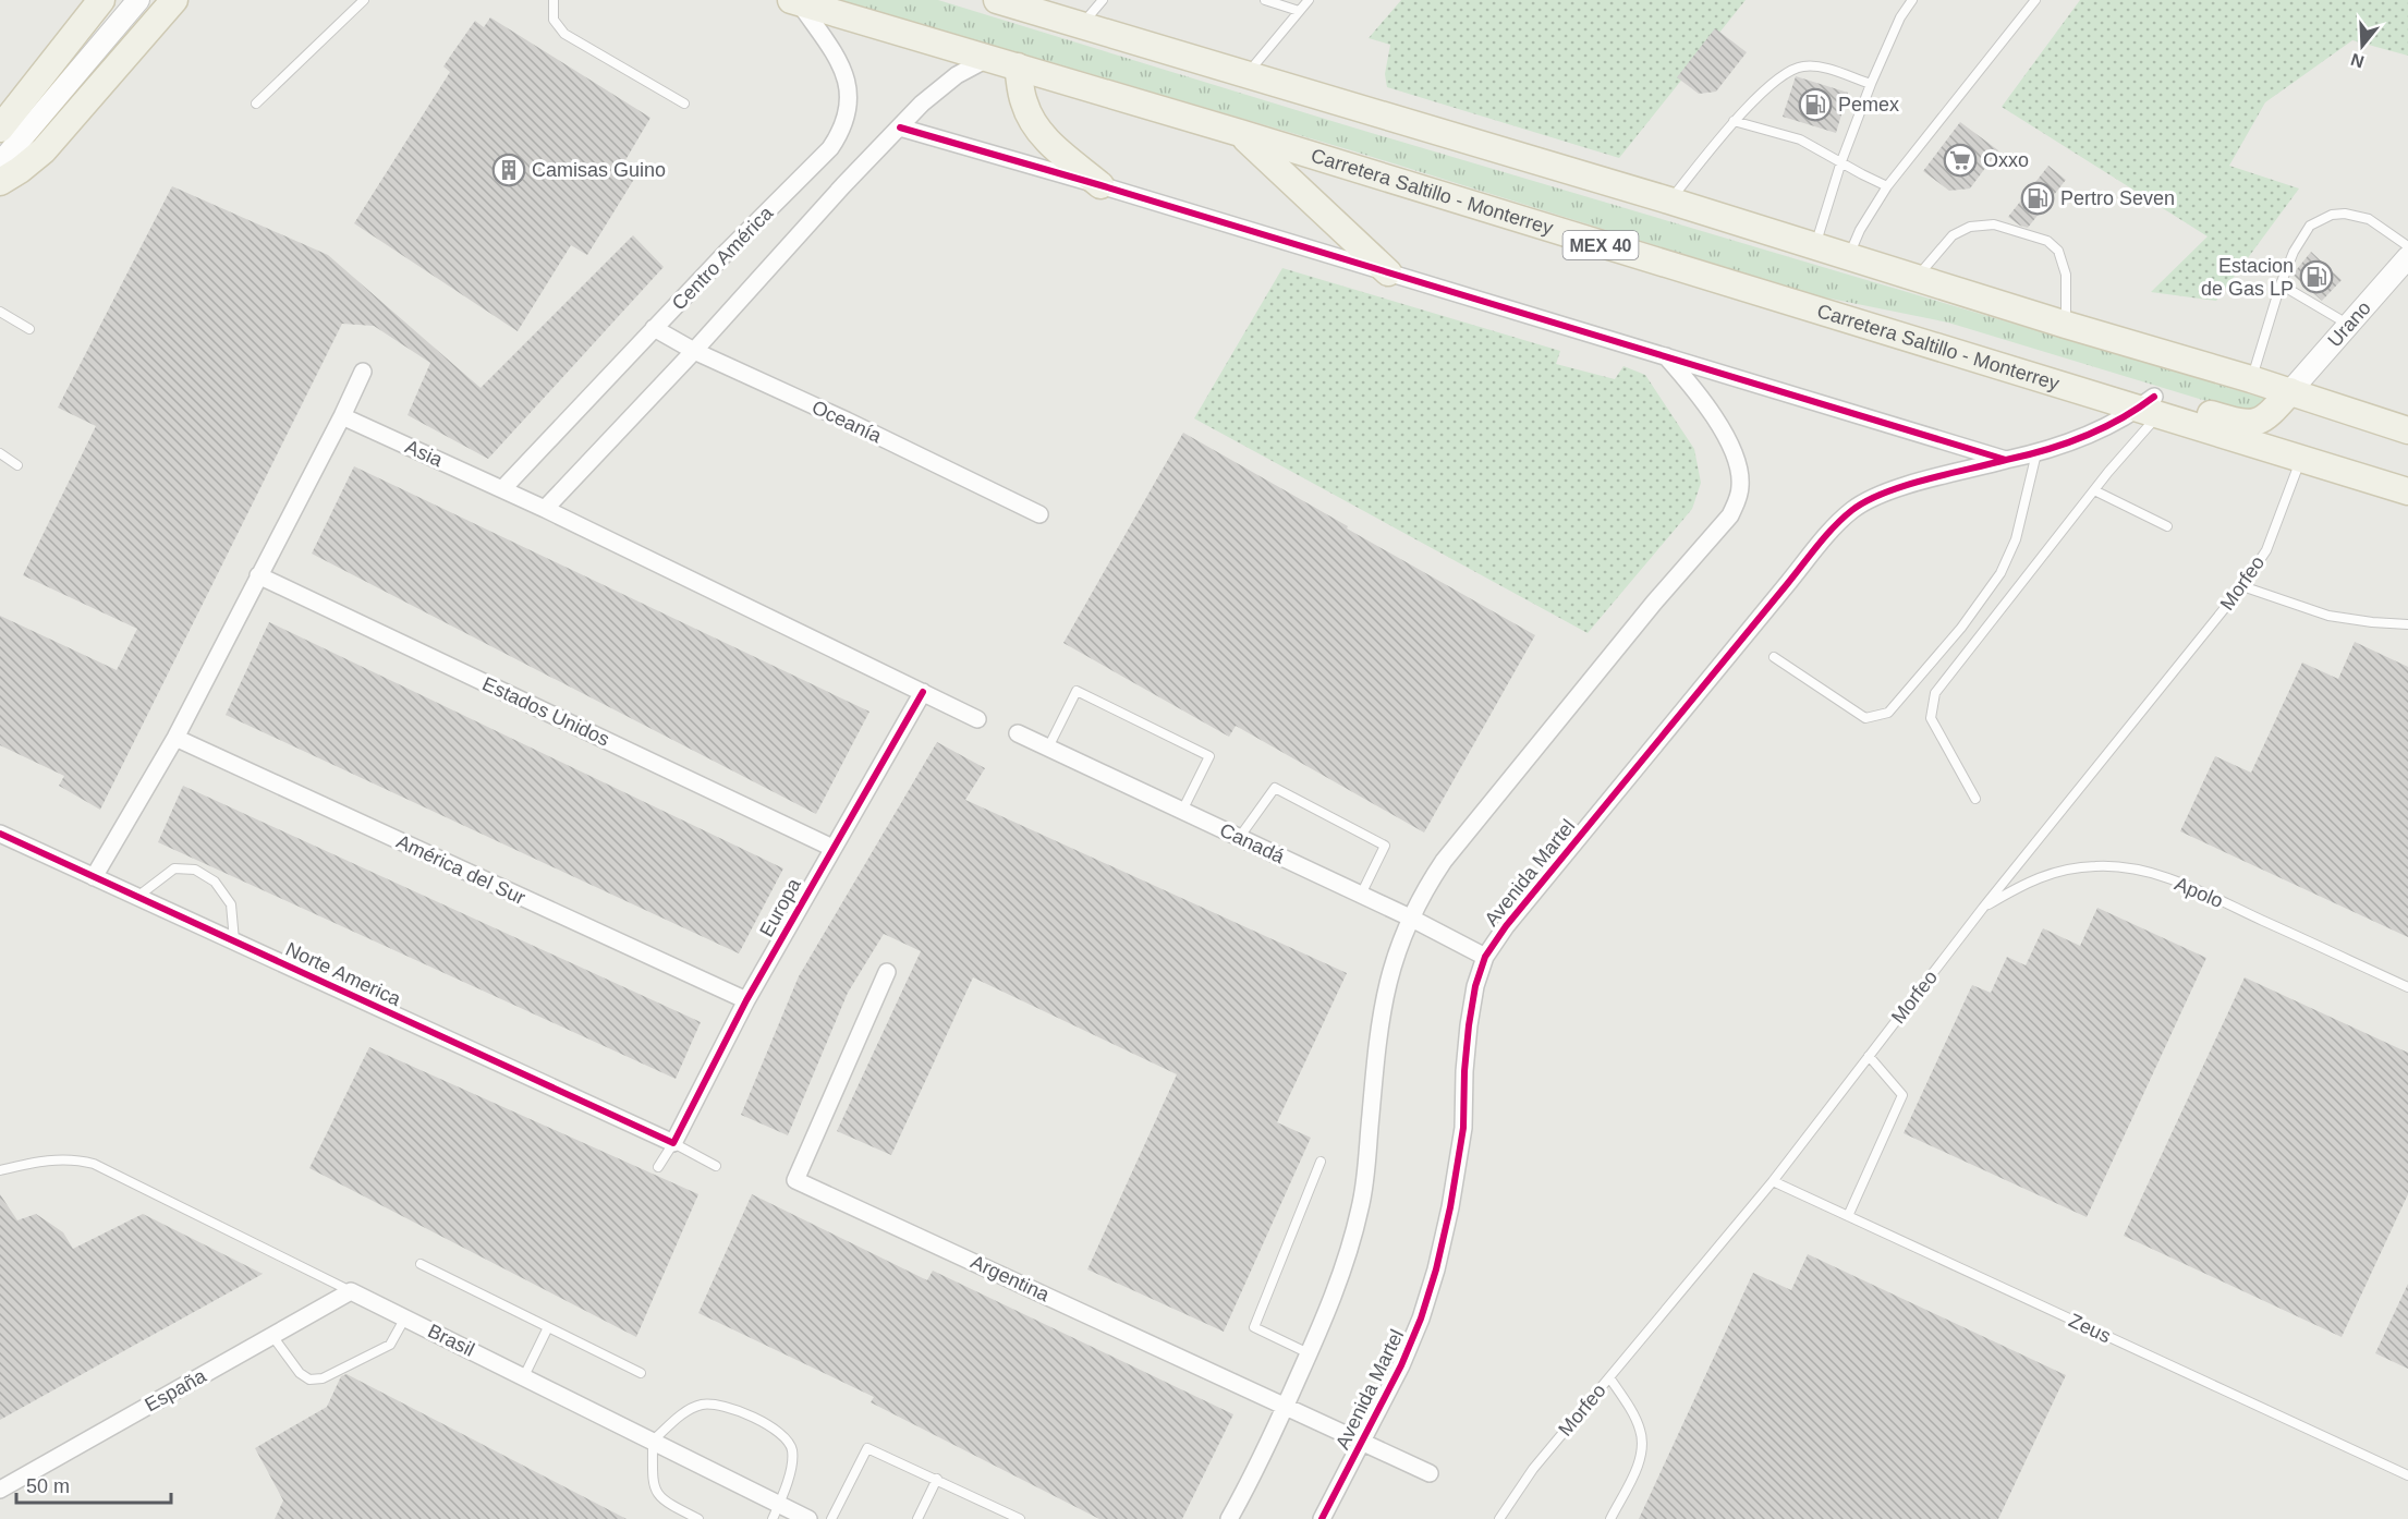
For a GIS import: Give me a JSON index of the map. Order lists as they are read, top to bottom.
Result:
{
  "streets": {
    "main road": ["Carretera Saltillo - Monterrey", "MEX 40"],
    "street": [
      "Centro América",
      "Urano",
      "Oceanía",
      "Asia",
      "Estados Unidos",
      "Canadá",
      "América del Sur",
      "Avenida Martel",
      "Europa",
      "Norte America",
      "Argentina",
      "Brasil",
      "España"
    ],
    "lane": ["Morfeo", "Apolo", "Zeus"]
  },
  "crossings": [
    ["Carretera Saltillo - Monterrey", "Centro América"],
    ["Carretera Saltillo - Monterrey", "Avenida Martel"],
    ["Centro América", "Oceanía"],
    ["Centro América", "Asia"],
    ["Asia", "Europa"],
    ["Morfeo", "Apolo"],
    ["Morfeo", "Zeus"],
    ["Estados Unidos", "Europa"],
    ["Canadá", "Avenida Martel"],
    ["América del Sur", "Europa"],
    ["Avenida Martel", "Argentina"],
    ["Europa", "Norte America"],
    ["Brasil", "España"]
  ],
  "places": {
    "fuel station": ["Pemex", "Pertro Seven", "Estacion de Gas LP"],
    "supermarket": ["Oxxo"],
    "building": ["Camisas Guino"]
  },
  "scale_bar": "50 m",
  "north": "bottom"
}
